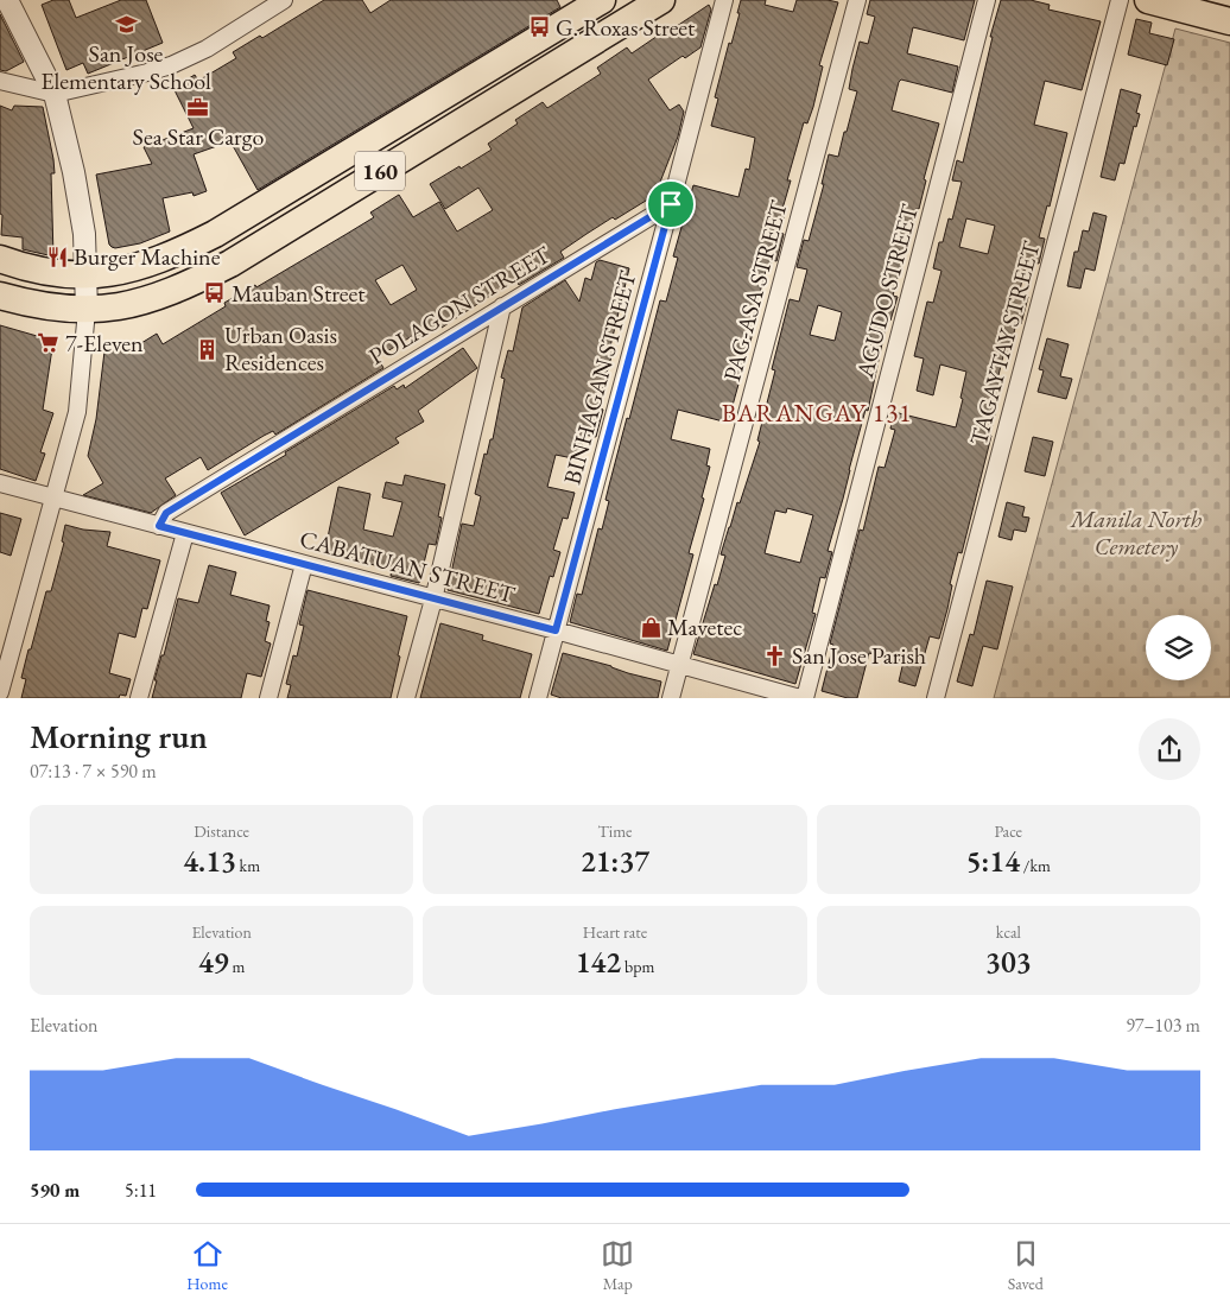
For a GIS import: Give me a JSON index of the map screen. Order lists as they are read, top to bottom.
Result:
{
  "streets": {
    "main road": ["160"],
    "street": [
      "PAG-ASA STREET",
      "AGUDO STREET",
      "POLAGON STREET",
      "TAGAYTAY STREET",
      "BINHAGAN STREET",
      "CABATUAN STREET"
    ]
  },
  "crossings": [
    ["PAG-ASA STREET", "CABATUAN STREET"],
    ["AGUDO STREET", "CABATUAN STREET"],
    ["POLAGON STREET", "BINHAGAN STREET"],
    ["POLAGON STREET", "CABATUAN STREET"],
    ["BINHAGAN STREET", "CABATUAN STREET"]
  ],
  "districts": ["BARANGAY 131"],
  "parks": ["Manila North Cemetery"],
  "places": {
    "school or university": ["San Jose Elementary School"],
    "bus stop": ["G. Roxas Street", "Mauban Street"],
    "office": ["Sea Star Cargo"],
    "restaurant": ["Burger Machine"],
    "supermarket": ["7-Eleven"],
    "building": ["Urban Oasis Residences"],
    "shop": ["Mavetec"],
    "church": ["San Jose Parish"]
  },
  "page": {
    "heading": ["Morning run", "07:13 · 7 × 590 m"],
    "stats": [
      ["Distance", "4.13 km"],
      ["Time", "21:37"],
      ["Pace", "5:14 /km"],
      ["Elevation", "49 m"],
      ["Heart rate", "142 bpm"],
      ["kcal", "303"]
    ],
    "chart": ["Elevation", "97–103 m"],
    "list": [
      {
        "name": "590 m",
        "note": "5:11"
      }
    ],
    "tabs": ["Home", "Map", "Saved"]
  }
}
